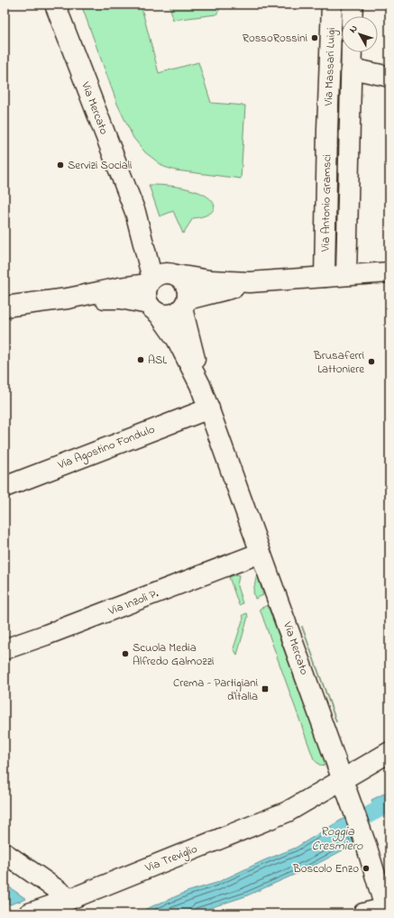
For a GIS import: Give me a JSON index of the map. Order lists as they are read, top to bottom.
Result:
{
  "streets": {
    "street": [
      "Via Massari Luigi",
      "Via Mercato",
      "Via Antonio Gramsci",
      "Via Agostino Fondulo",
      "Via Inzoli P.",
      "Via Treviglio"
    ]
  },
  "crossings": [
    ["Via Massari Luigi", "Via Antonio Gramsci"],
    ["Via Mercato", "Via Agostino Fondulo"],
    ["Via Mercato", "Via Inzoli P."],
    ["Via Mercato", "Via Treviglio"]
  ],
  "water": ["Roggia Cresmiero"],
  "places": {
    "other": [
      "RossoRossini",
      "Servizi Sociali",
      "ASL",
      "Brusaferri Lattoniere",
      "Scuola Media Alfredo Galmozzi",
      "Boscolo Enzo"
    ],
    "transit": ["Crema - Partigiani d'italia"]
  },
  "north": "top left"
}
